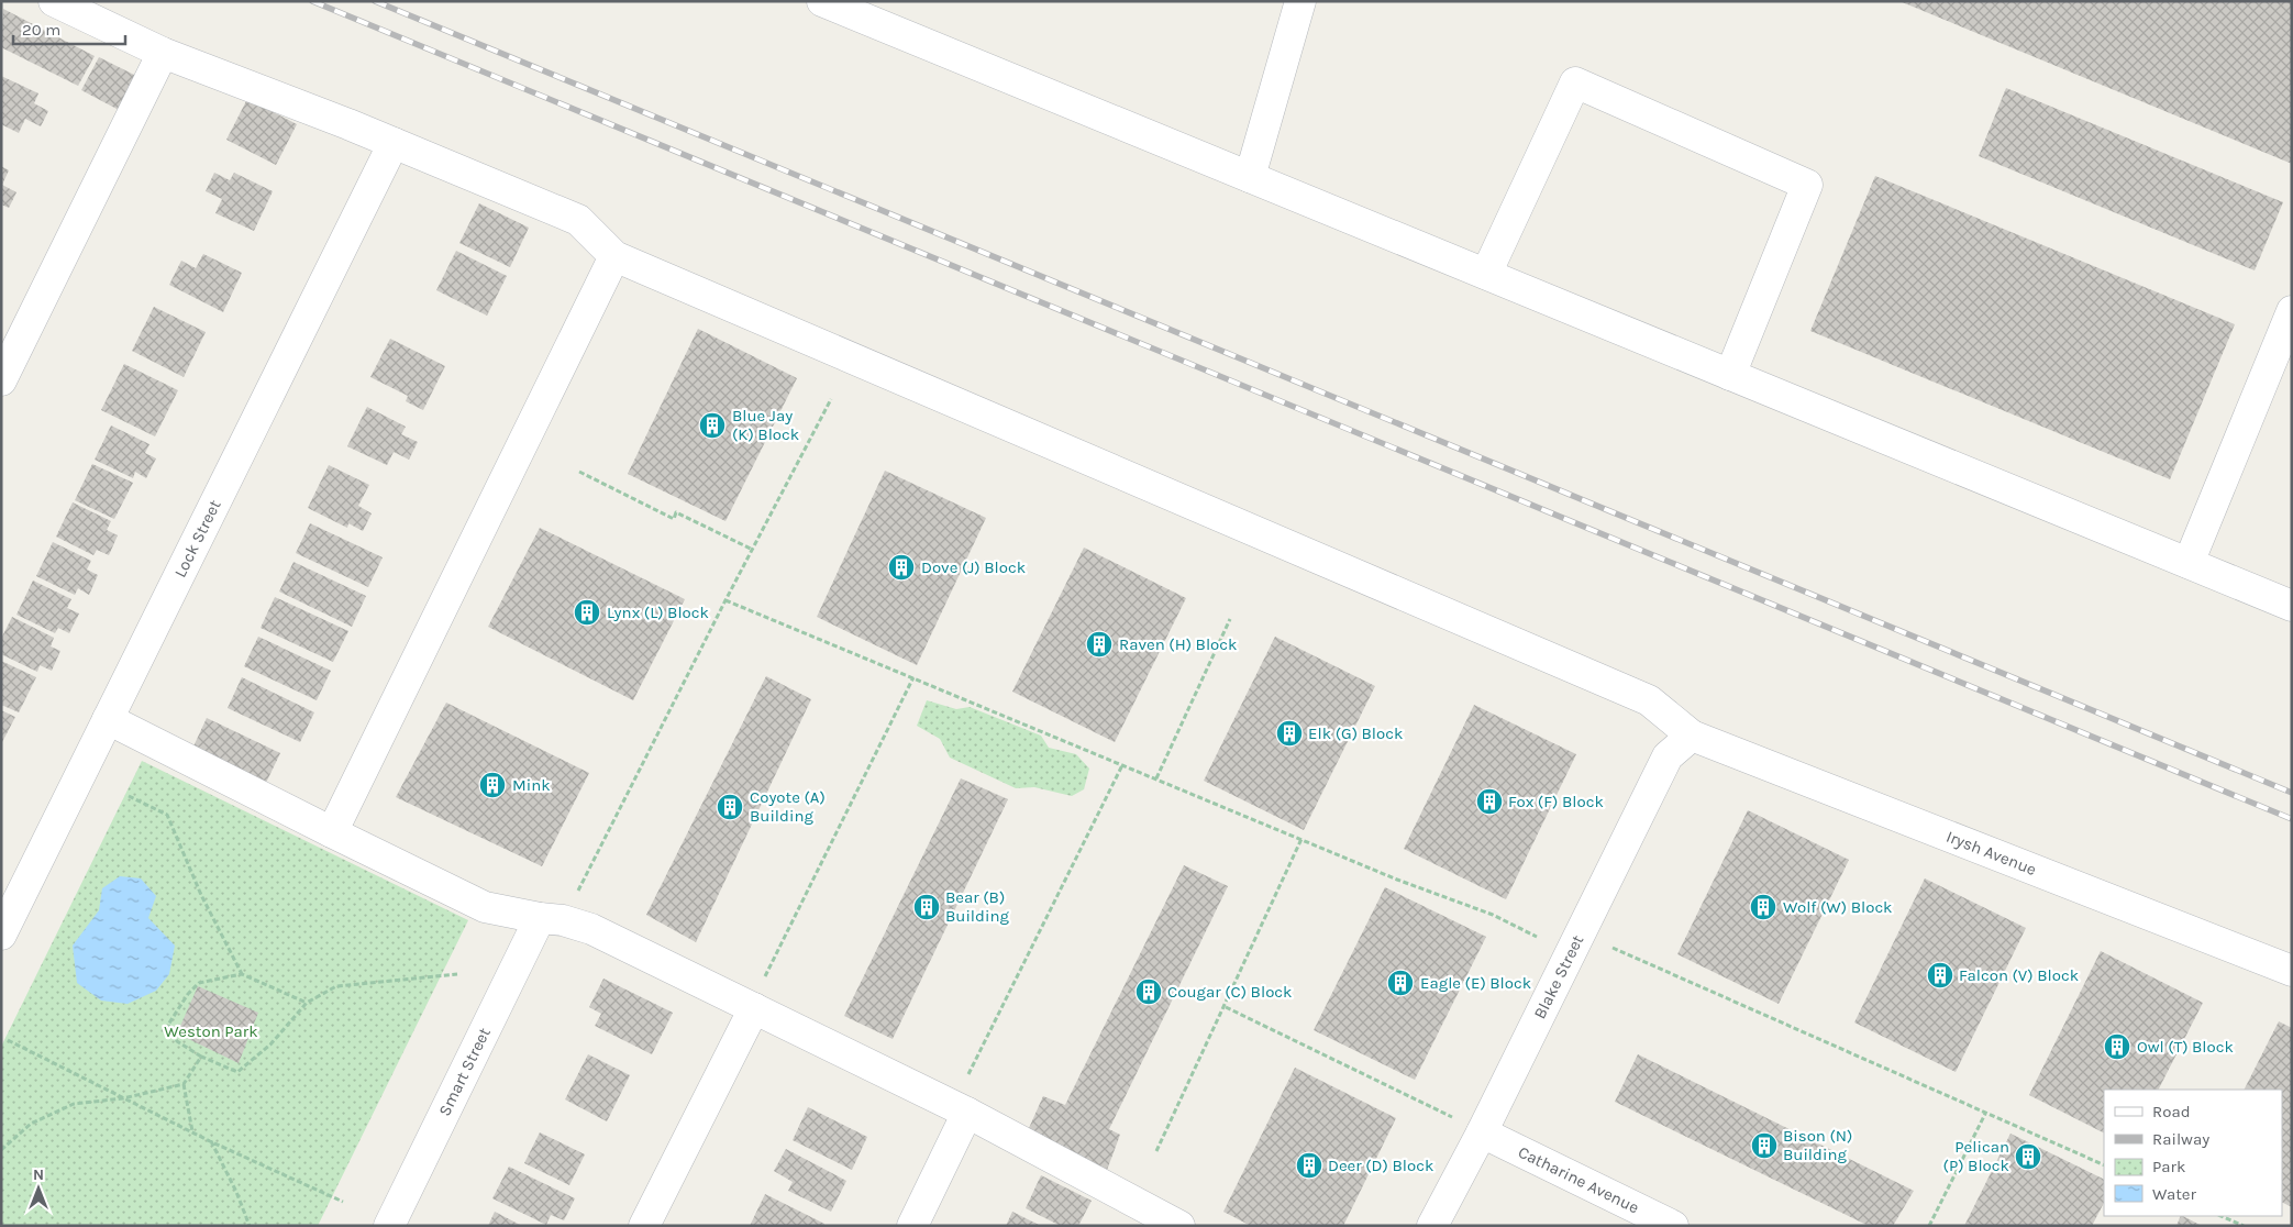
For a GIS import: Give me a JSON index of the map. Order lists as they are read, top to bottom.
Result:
{
  "streets": {
    "street": [
      "Lock Street",
      "Irysh Avenue",
      "Blake Street",
      "Smart Street",
      "Catharine Avenue"
    ]
  },
  "crossings": [
    ["Irysh Avenue", "Blake Street"],
    ["Blake Street", "Catharine Avenue"]
  ],
  "parks": ["Weston Park"],
  "places": {
    "building": [
      "Blue Jay (K) Block",
      "Dove (J) Block",
      "Lynx (L) Block",
      "Raven (H) Block",
      "Elk (G) Block",
      "Mink",
      "Fox (F) Block",
      "Coyote (A) Building",
      "Bear (B) Building",
      "Wolf (W) Block",
      "Falcon (V) Block",
      "Eagle (E) Block",
      "Cougar (C) Block",
      "Owl (T) Block",
      "Bison (N) Building",
      "Pelican (P) Block",
      "Deer (D) Block"
    ]
  },
  "legend": [
    "Road",
    "Railway",
    "Park",
    "Water"
  ],
  "scale_bar": "20 m",
  "north": "top"
}
